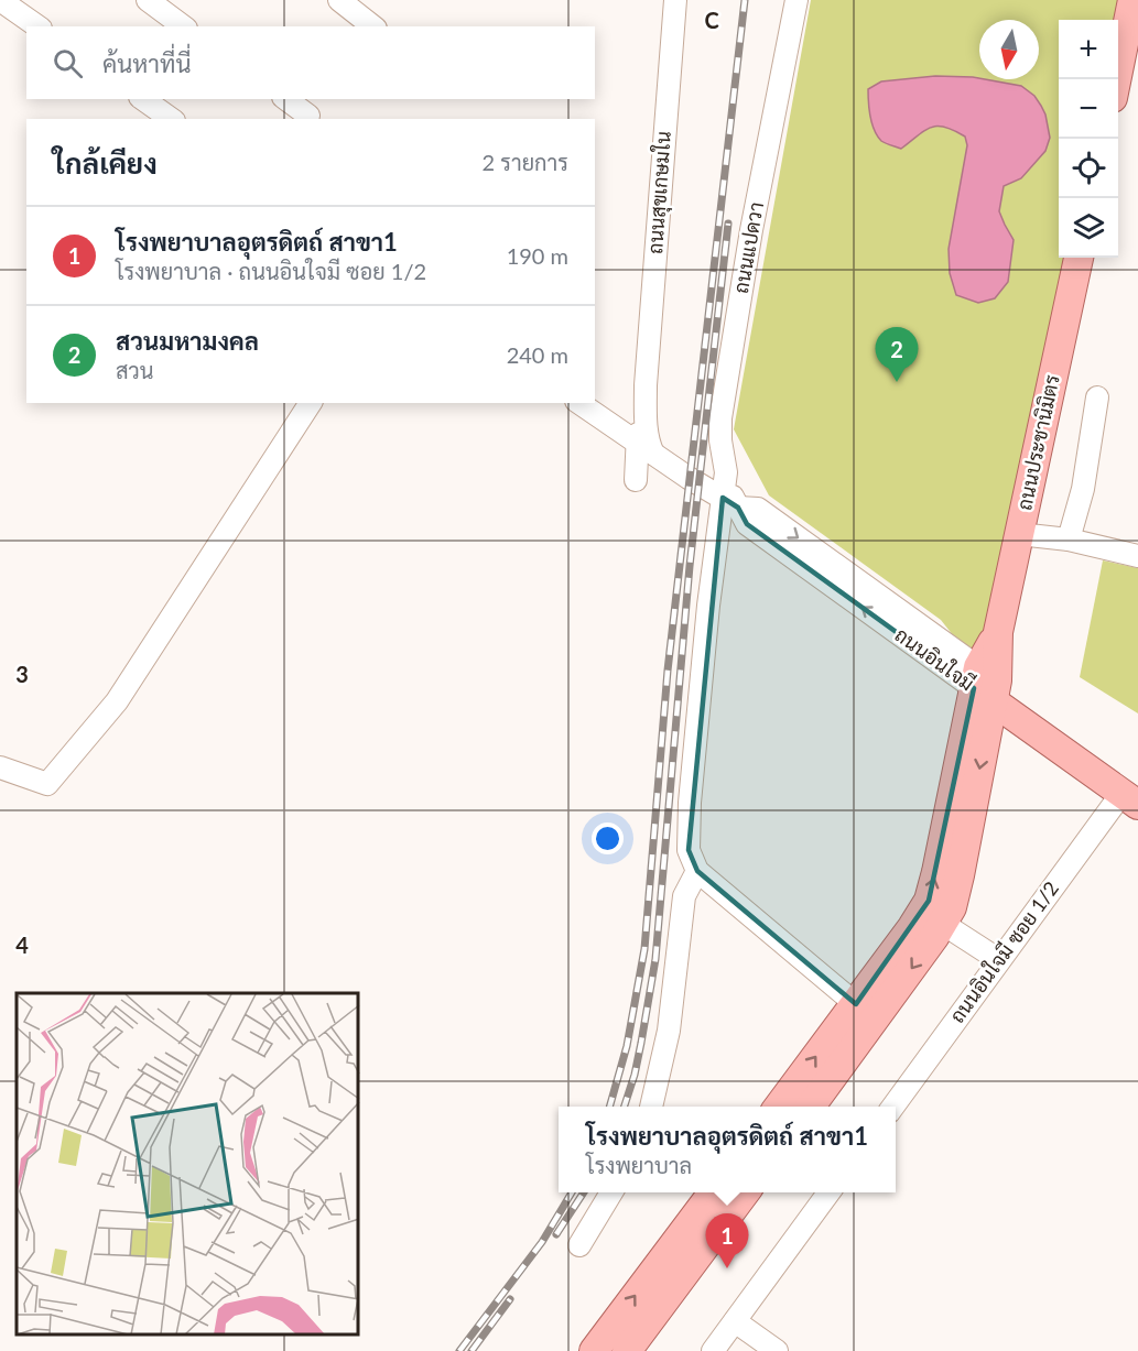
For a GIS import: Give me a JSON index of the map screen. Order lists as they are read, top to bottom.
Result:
{
  "streets": {
    "main road": ["ถนนประชานิมิตร", "ถนนอินใจมี"],
    "street": ["ถนนสุขเกษมใน", "ถนนแปดวา", "ถนนอินใจมี ซอย 1/2"]
  },
  "crossings": [
    ["ถนนสุขเกษมใน", "ถนนอินใจมี"],
    ["ถนนแปดวา", "ถนนอินใจมี"],
    ["ถนนประชานิมิตร", "ถนนอินใจมี"],
    ["ถนนอินใจมี", "ถนนอินใจมี ซอย 1/2"]
  ],
  "north": "bottom",
  "page": {
    "map_buttons": ["+", "−"],
    "search": "ค้นหาที่นี่",
    "heading": ["ใกล้เคียง", "2 รายการ"],
    "list": [
      {
        "mark": "1",
        "name": "โรงพยาบาลอุตรดิตถ์ สาขา1",
        "note": "โรงพยาบาล · ถนนอินใจมี ซอย 1/2",
        "value": "190 m"
      },
      {
        "mark": "2",
        "name": "สวนมหามงคล",
        "note": "สวน",
        "value": "240 m"
      }
    ],
    "pins": ["2", "1"],
    "popup": ["โรงพยาบาลอุตรดิตถ์ สาขา1", "โรงพยาบาล"]
  },
  "grid": {
    "columns": ["C"],
    "rows": ["3", "4"]
  }
}
